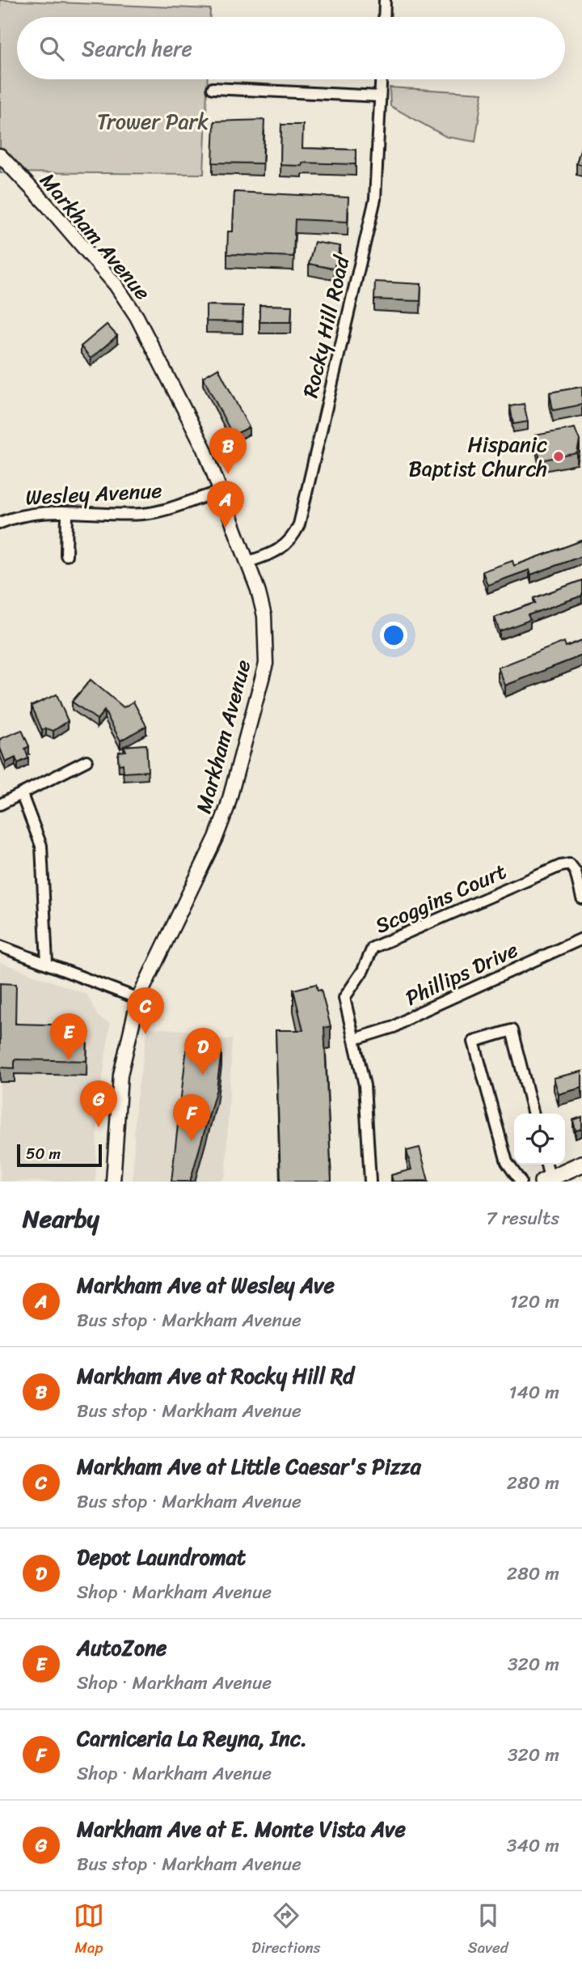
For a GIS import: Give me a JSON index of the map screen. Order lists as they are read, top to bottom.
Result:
{
  "streets": {
    "street": [
      "Markham Avenue",
      "Rocky Hill Road",
      "Wesley Avenue",
      "Scoggins Court",
      "Phillips Drive"
    ]
  },
  "crossings": [
    ["Markham Avenue", "Rocky Hill Road"],
    ["Markham Avenue", "Wesley Avenue"],
    ["Scoggins Court", "Phillips Drive"]
  ],
  "parks": ["Trower Park"],
  "places": ["Hispanic Baptist Church"],
  "scale_bar": "50 m",
  "page": {
    "search": "Search here",
    "pins": [
      "B",
      "A",
      "C",
      "E",
      "D",
      "G",
      "F"
    ],
    "scale": "50 m",
    "heading": ["Nearby", "7 results"],
    "list": [
      {
        "mark": "A",
        "name": "Markham Ave at Wesley Ave",
        "note": "Bus stop · Markham Avenue",
        "value": "120 m"
      },
      {
        "mark": "B",
        "name": "Markham Ave at Rocky Hill Rd",
        "note": "Bus stop · Markham Avenue",
        "value": "140 m"
      },
      {
        "mark": "C",
        "name": "Markham Ave at Little Caesar's Pizza",
        "note": "Bus stop · Markham Avenue",
        "value": "280 m"
      },
      {
        "mark": "D",
        "name": "Depot Laundromat",
        "note": "Shop · Markham Avenue",
        "value": "280 m"
      },
      {
        "mark": "E",
        "name": "AutoZone",
        "note": "Shop · Markham Avenue",
        "value": "320 m"
      },
      {
        "mark": "F",
        "name": "Carniceria La Reyna, Inc.",
        "note": "Shop · Markham Avenue",
        "value": "320 m"
      },
      {
        "mark": "G",
        "name": "Markham Ave at E. Monte Vista Ave",
        "note": "Bus stop · Markham Avenue",
        "value": "340 m"
      }
    ],
    "nav": ["Map", "Directions", "Saved"]
  }
}
